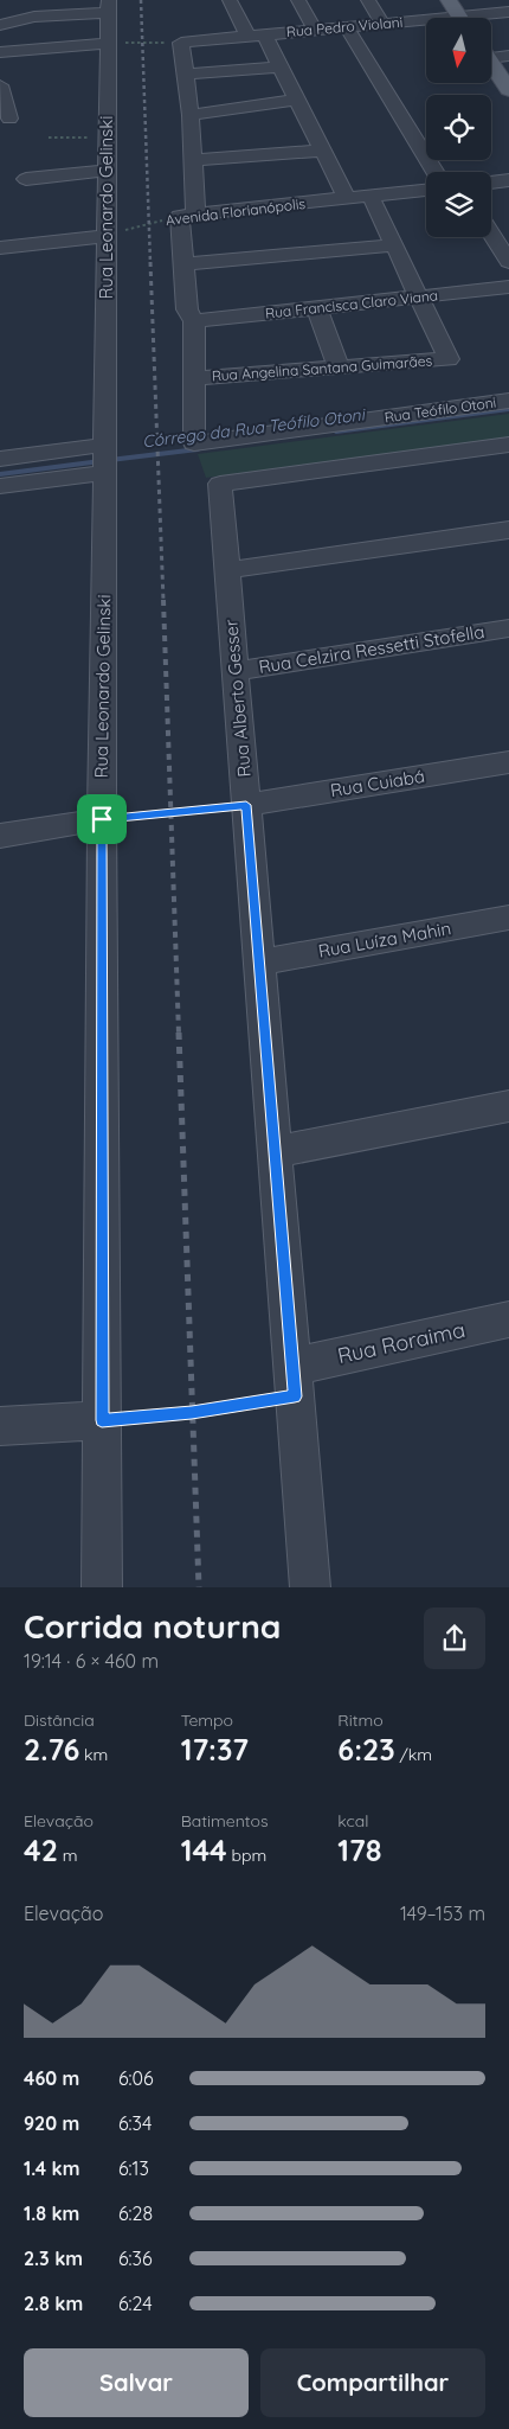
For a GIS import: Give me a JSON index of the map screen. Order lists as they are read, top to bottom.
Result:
{
  "streets": {
    "street": [
      "Rua Pedro Violani",
      "Rua Leonardo Gelinski",
      "Avenida Florianópolis",
      "Rua Francisca Claro Viana",
      "Rua Angelina Santana Guimarães",
      "Rua Teófilo Otoni",
      "Rua Celzira Ressetti Stofella",
      "Rua Alberto Gesser",
      "Rua Cuiabá",
      "Rua Luíza Mahin",
      "Rua Roraima"
    ]
  },
  "crossings": [
    ["Rua Leonardo Gelinski", "Avenida Florianópolis"],
    ["Rua Francisca Claro Viana", "Rua Angelina Santana Guimarães"],
    ["Rua Angelina Santana Guimarães", "Rua Teófilo Otoni"],
    ["Rua Celzira Ressetti Stofella", "Rua Alberto Gesser"],
    ["Rua Alberto Gesser", "Rua Cuiabá"],
    ["Rua Alberto Gesser", "Rua Luíza Mahin"],
    ["Rua Alberto Gesser", "Rua Roraima"]
  ],
  "water": ["Córrego da Rua Teófilo Otoni"],
  "north": "bottom",
  "page": {
    "heading": ["Corrida noturna", "19:14 · 6 × 460 m"],
    "stats": [
      ["Distância", "2.76 km"],
      ["Tempo", "17:37"],
      ["Ritmo", "6:23 /km"],
      ["Elevação", "42 m"],
      ["Batimentos", "144 bpm"],
      ["kcal", "178"]
    ],
    "chart": ["Elevação", "149–153 m"],
    "list": [
      {
        "name": "460 m",
        "note": "6:06"
      },
      {
        "name": "920 m",
        "note": "6:34"
      },
      {
        "name": "1.4 km",
        "note": "6:13"
      },
      {
        "name": "1.8 km",
        "note": "6:28"
      },
      {
        "name": "2.3 km",
        "note": "6:36"
      },
      {
        "name": "2.8 km",
        "note": "6:24"
      }
    ],
    "buttons": ["Salvar", "Compartilhar"]
  }
}
